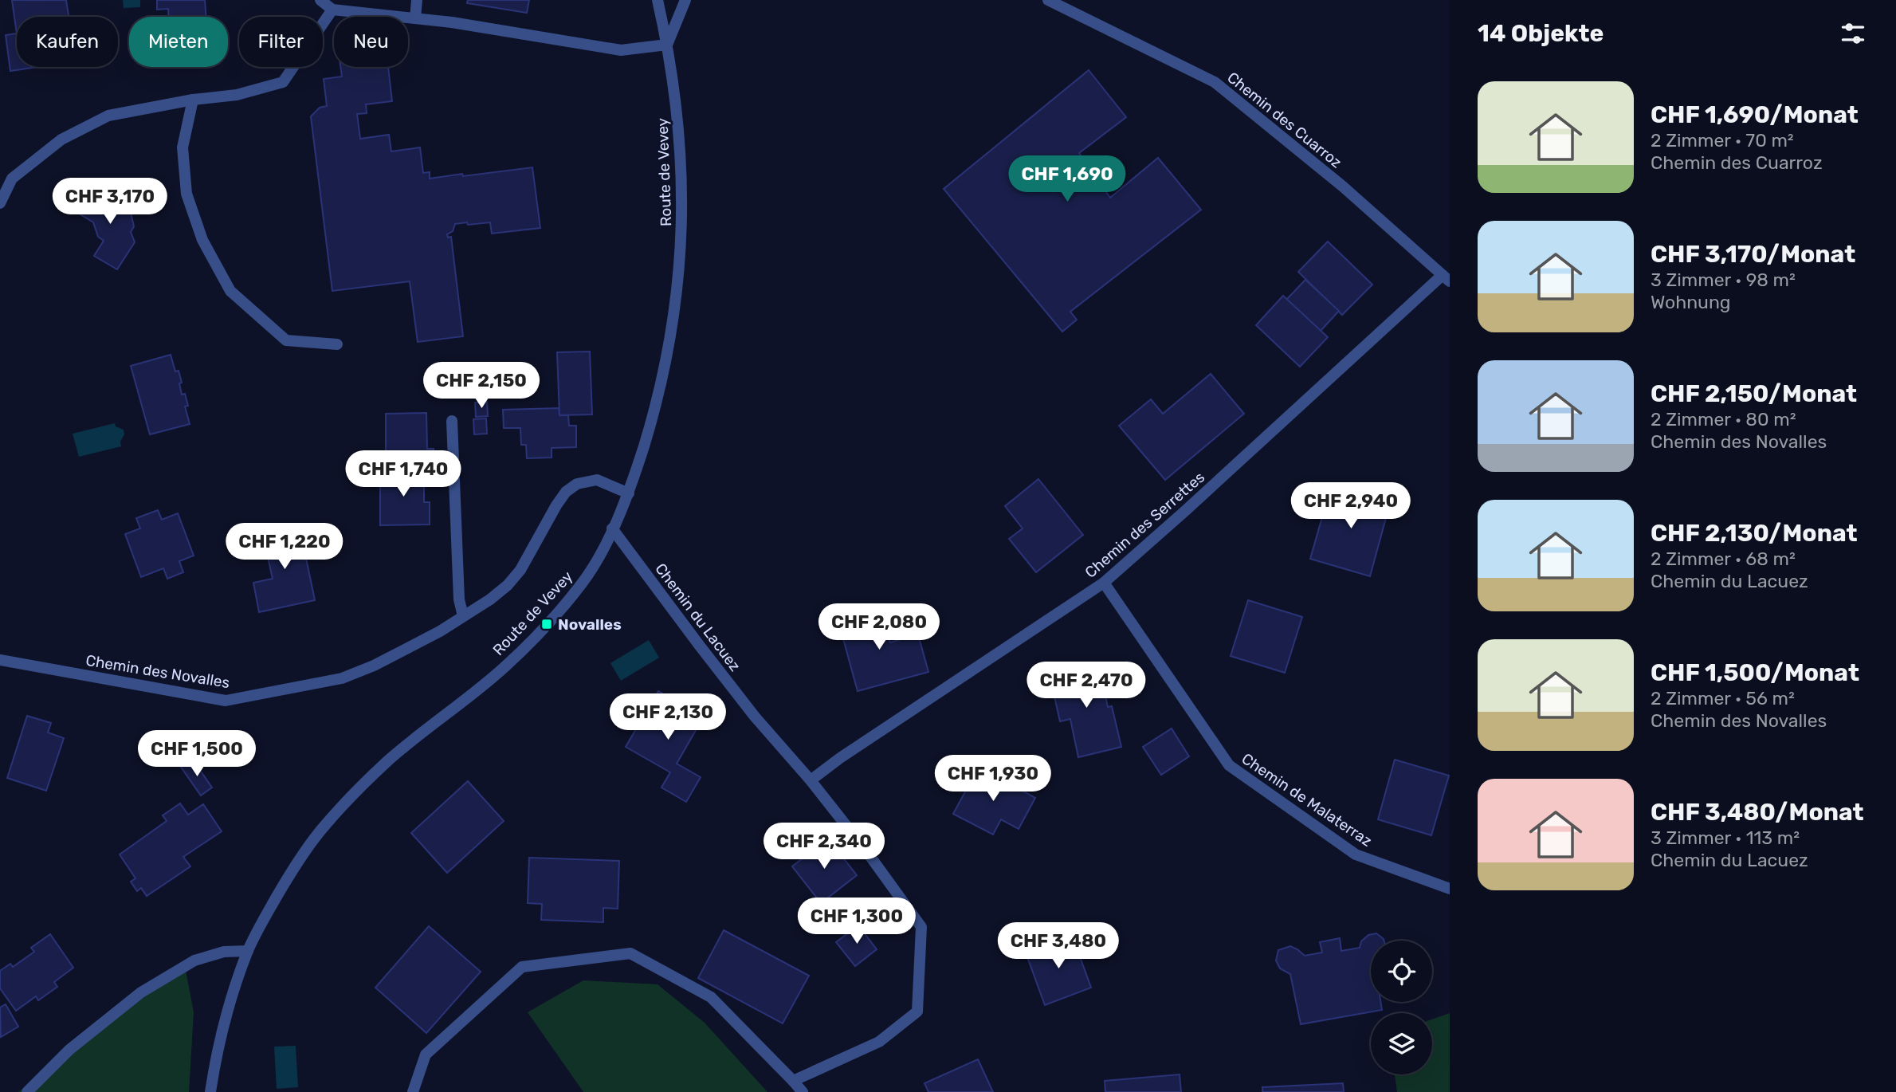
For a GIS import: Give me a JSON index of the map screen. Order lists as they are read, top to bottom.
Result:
{
  "streets": {
    "street": [
      "Chemin des Cuarroz",
      "Route de Vevey",
      "Chemin des Serrettes",
      "Chemin du Lacuez",
      "Chemin des Novalles",
      "Chemin de Malaterraz"
    ]
  },
  "crossings": [
    ["Chemin des Cuarroz", "Chemin des Serrettes"],
    ["Route de Vevey", "Chemin du Lacuez"],
    ["Route de Vevey", "Chemin des Novalles"],
    ["Chemin des Serrettes", "Chemin du Lacuez"],
    ["Chemin des Serrettes", "Chemin de Malaterraz"]
  ],
  "places": {
    "transit": ["Novalles"]
  },
  "page": {
    "heading": "14 Objekte",
    "chip": [
      "Kaufen",
      "Mieten",
      "Filter",
      "Neu"
    ],
    "list": [
      {
        "name": "CHF 1,690/Monat",
        "note": "2 Zimmer · 70 m² · Chemin des Cuarroz"
      },
      {
        "name": "CHF 3,170/Monat",
        "note": "3 Zimmer · 98 m² · Wohnung"
      },
      {
        "name": "CHF 2,150/Monat",
        "note": "2 Zimmer · 80 m² · Chemin des Novalles"
      },
      {
        "name": "CHF 2,130/Monat",
        "note": "2 Zimmer · 68 m² · Chemin du Lacuez"
      },
      {
        "name": "CHF 1,500/Monat",
        "note": "2 Zimmer · 56 m² · Chemin des Novalles"
      },
      {
        "name": "CHF 3,480/Monat",
        "note": "3 Zimmer · 113 m² · Chemin du Lacuez"
      }
    ],
    "price": [
      "CHF 1,690",
      "CHF 3,170",
      "CHF 2,150",
      "CHF 1,740",
      "CHF 2,940",
      "CHF 1,220",
      "CHF 2,080",
      "CHF 2,470",
      "CHF 2,130",
      "CHF 1,500",
      "CHF 1,930",
      "CHF 2,340",
      "CHF 1,300",
      "CHF 3,480"
    ]
  }
}
